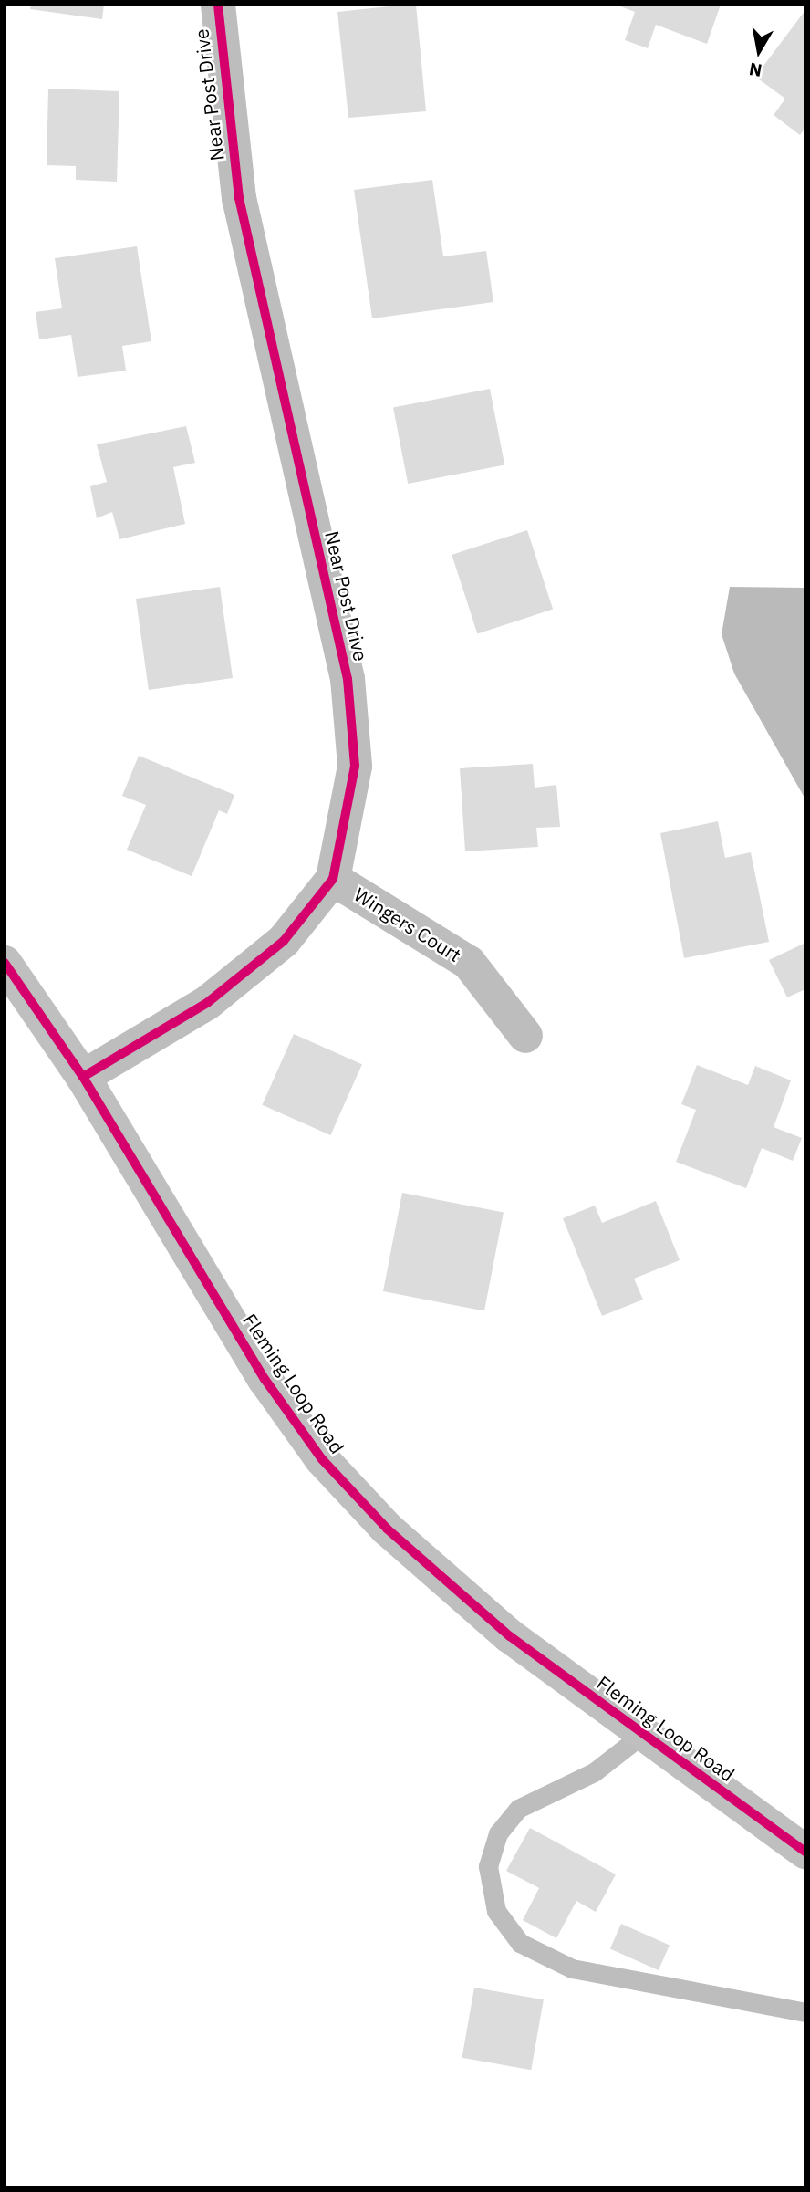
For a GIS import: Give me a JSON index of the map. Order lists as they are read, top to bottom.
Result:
{
  "streets": {
    "street": ["Near Post Drive", "Wingers Court", "Fleming Loop Road"]
  },
  "crossings": [
    ["Near Post Drive", "Wingers Court"],
    ["Near Post Drive", "Fleming Loop Road"]
  ],
  "north": "bottom"
}
